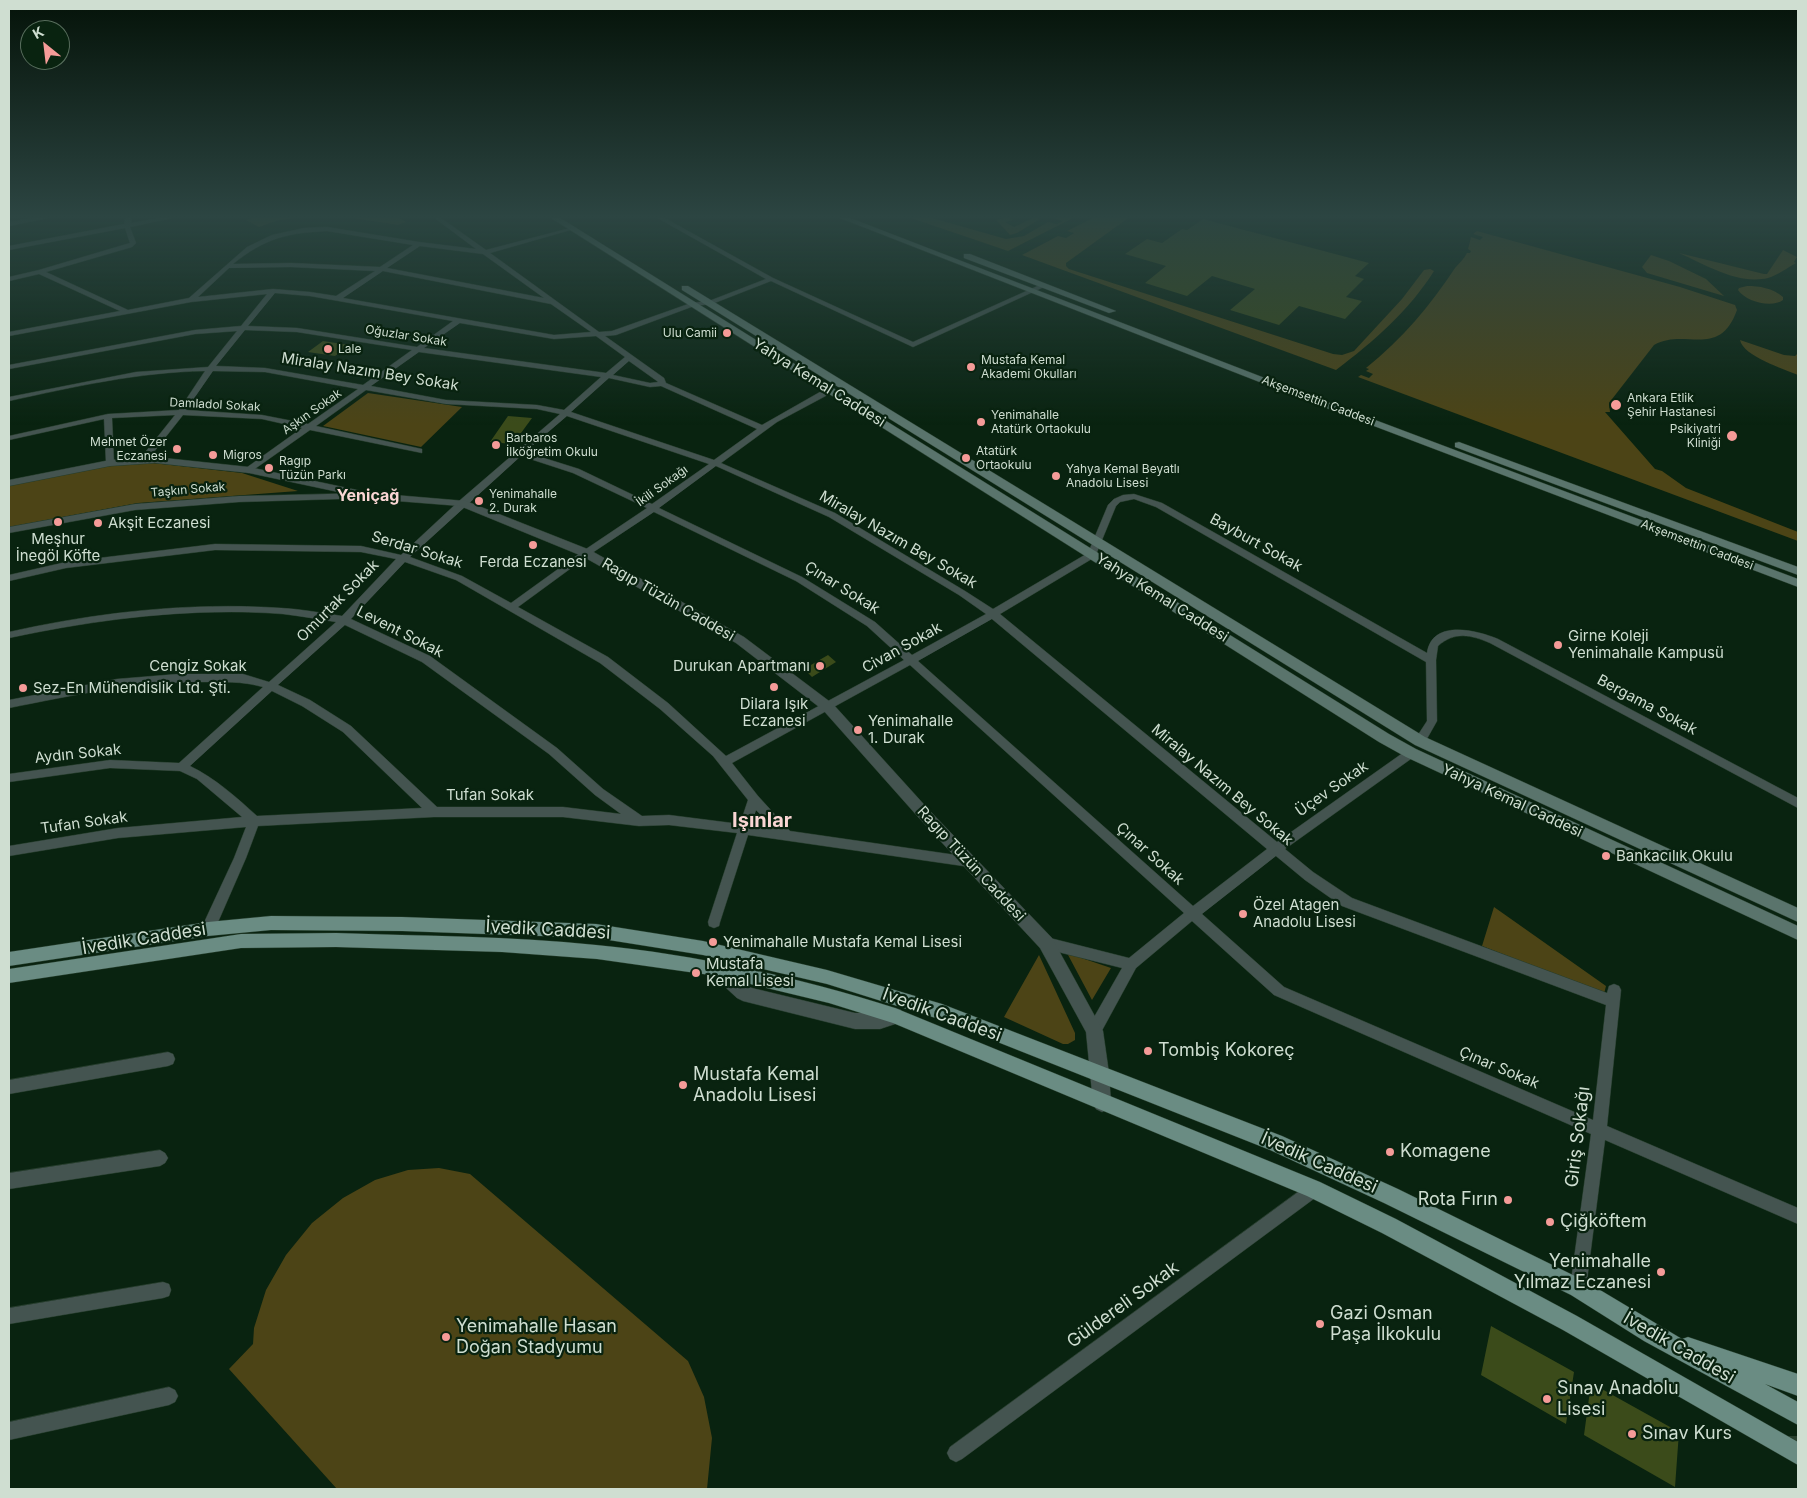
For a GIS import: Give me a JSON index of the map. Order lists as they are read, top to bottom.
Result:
{
  "streets": {
    "main road": ["Yahya Kemal Caddesi", "Akşemsettin Caddesi", "İvedik Caddesi"],
    "street": [
      "Oğuzlar Sokak",
      "Miralay Nazım Bey Sokak",
      "Damladol Sokak",
      "Aşkın Sokak",
      "İkili Sokağı",
      "Taşkın Sokak",
      "Bayburt Sokak",
      "Serdar Sokak",
      "Çınar Sokak",
      "Ragıp Tüzün Caddesi",
      "Omurtak Sokak",
      "Levent Sokak",
      "Civan Sokak",
      "Cengiz Sokak",
      "Bergama Sokak",
      "Aydın Sokak",
      "Üçev Sokak",
      "Tufan Sokak",
      "Giriş Sokağı",
      "Güldereli Sokak"
    ]
  },
  "crossings": [
    ["Oğuzlar Sokak", "Aşkın Sokak"],
    ["Oğuzlar Sokak", "İkili Sokağı"],
    ["Oğuzlar Sokak", "Omurtak Sokak"],
    ["Miralay Nazım Bey Sokak", "Aşkın Sokak"],
    ["Miralay Nazım Bey Sokak", "İkili Sokağı"],
    ["Miralay Nazım Bey Sokak", "Omurtak Sokak"],
    ["Miralay Nazım Bey Sokak", "Civan Sokak"],
    ["Miralay Nazım Bey Sokak", "Üçev Sokak"],
    ["Miralay Nazım Bey Sokak", "Giriş Sokağı"],
    ["Yahya Kemal Caddesi", "İkili Sokağı"],
    ["Yahya Kemal Caddesi", "Bayburt Sokak"],
    ["Yahya Kemal Caddesi", "Civan Sokak"],
    ["Yahya Kemal Caddesi", "Bergama Sokak"],
    ["Yahya Kemal Caddesi", "Üçev Sokak"],
    ["Damladol Sokak", "Aşkın Sokak"],
    ["Aşkın Sokak", "Ragıp Tüzün Caddesi"],
    ["İkili Sokağı", "Serdar Sokak"],
    ["İkili Sokağı", "Çınar Sokak"],
    ["İkili Sokağı", "Ragıp Tüzün Caddesi"],
    ["Taşkın Sokak", "Ragıp Tüzün Caddesi"],
    ["Bayburt Sokak", "Civan Sokak"],
    ["Bayburt Sokak", "Bergama Sokak"],
    ["Serdar Sokak", "Omurtak Sokak"],
    ["Serdar Sokak", "Civan Sokak"],
    ["Serdar Sokak", "Tufan Sokak"],
    ["Çınar Sokak", "Omurtak Sokak"],
    ["Çınar Sokak", "Civan Sokak"],
    ["Çınar Sokak", "Üçev Sokak"],
    ["Çınar Sokak", "Giriş Sokağı"],
    ["Ragıp Tüzün Caddesi", "Omurtak Sokak"],
    ["Ragıp Tüzün Caddesi", "Civan Sokak"],
    ["Ragıp Tüzün Caddesi", "Üçev Sokak"],
    ["Ragıp Tüzün Caddesi", "Tufan Sokak"],
    ["Ragıp Tüzün Caddesi", "İvedik Caddesi"],
    ["Omurtak Sokak", "Levent Sokak"],
    ["Omurtak Sokak", "Cengiz Sokak"],
    ["Omurtak Sokak", "Aydın Sokak"],
    ["Levent Sokak", "Tufan Sokak"],
    ["Cengiz Sokak", "Tufan Sokak"],
    ["Bergama Sokak", "Üçev Sokak"],
    ["Aydın Sokak", "Tufan Sokak"],
    ["İvedik Caddesi", "Giriş Sokağı"],
    ["İvedik Caddesi", "Güldereli Sokak"]
  ],
  "districts": ["Yeniçağ", "Işınlar"],
  "places": [
    "Ulu Camii",
    "Lale",
    "Mustafa Kemal Akademi Okulları",
    "Ankara Etlik Şehir Hastanesi",
    "Yenimahalle Atatürk Ortaokulu",
    "Psikiyatri Kliniği",
    "Barbaros İlköğretim Okulu",
    "Mehmet Özer Eczanesi",
    "Migros",
    "Atatürk Ortaokulu",
    "Ragıp Tüzün Parkı",
    "Yahya Kemal Beyatlı Anadolu Lisesi",
    "Yenimahalle 2. Durak",
    "Meşhur İnegöl Köfte",
    "Akşit Eczanesi",
    "Ferda Eczanesi",
    "Girne Koleji Yenimahalle Kampusü",
    "Durukan Apartmanı",
    "Dilara Işık Eczanesi",
    "Sez-En Mühendislik Ltd. Şti.",
    "Yenimahalle 1. Durak",
    "Bankacılık Okulu",
    "Özel Atagen Anadolu Lisesi",
    "Yenimahalle Mustafa Kemal Lisesi",
    "Mustafa Kemal Lisesi",
    "Tombiş Kokoreç",
    "Mustafa Kemal Anadolu Lisesi",
    "Komagene",
    "Rota Fırın",
    "Çiğköftem",
    "Yenimahalle Yılmaz Eczanesi",
    "Gazi Osman Paşa İlkokulu",
    "Yenimahalle Hasan Doğan Stadyumu",
    "Sınav Anadolu Lisesi",
    "Sınav Kurs"
  ],
  "north": "top left"
}
